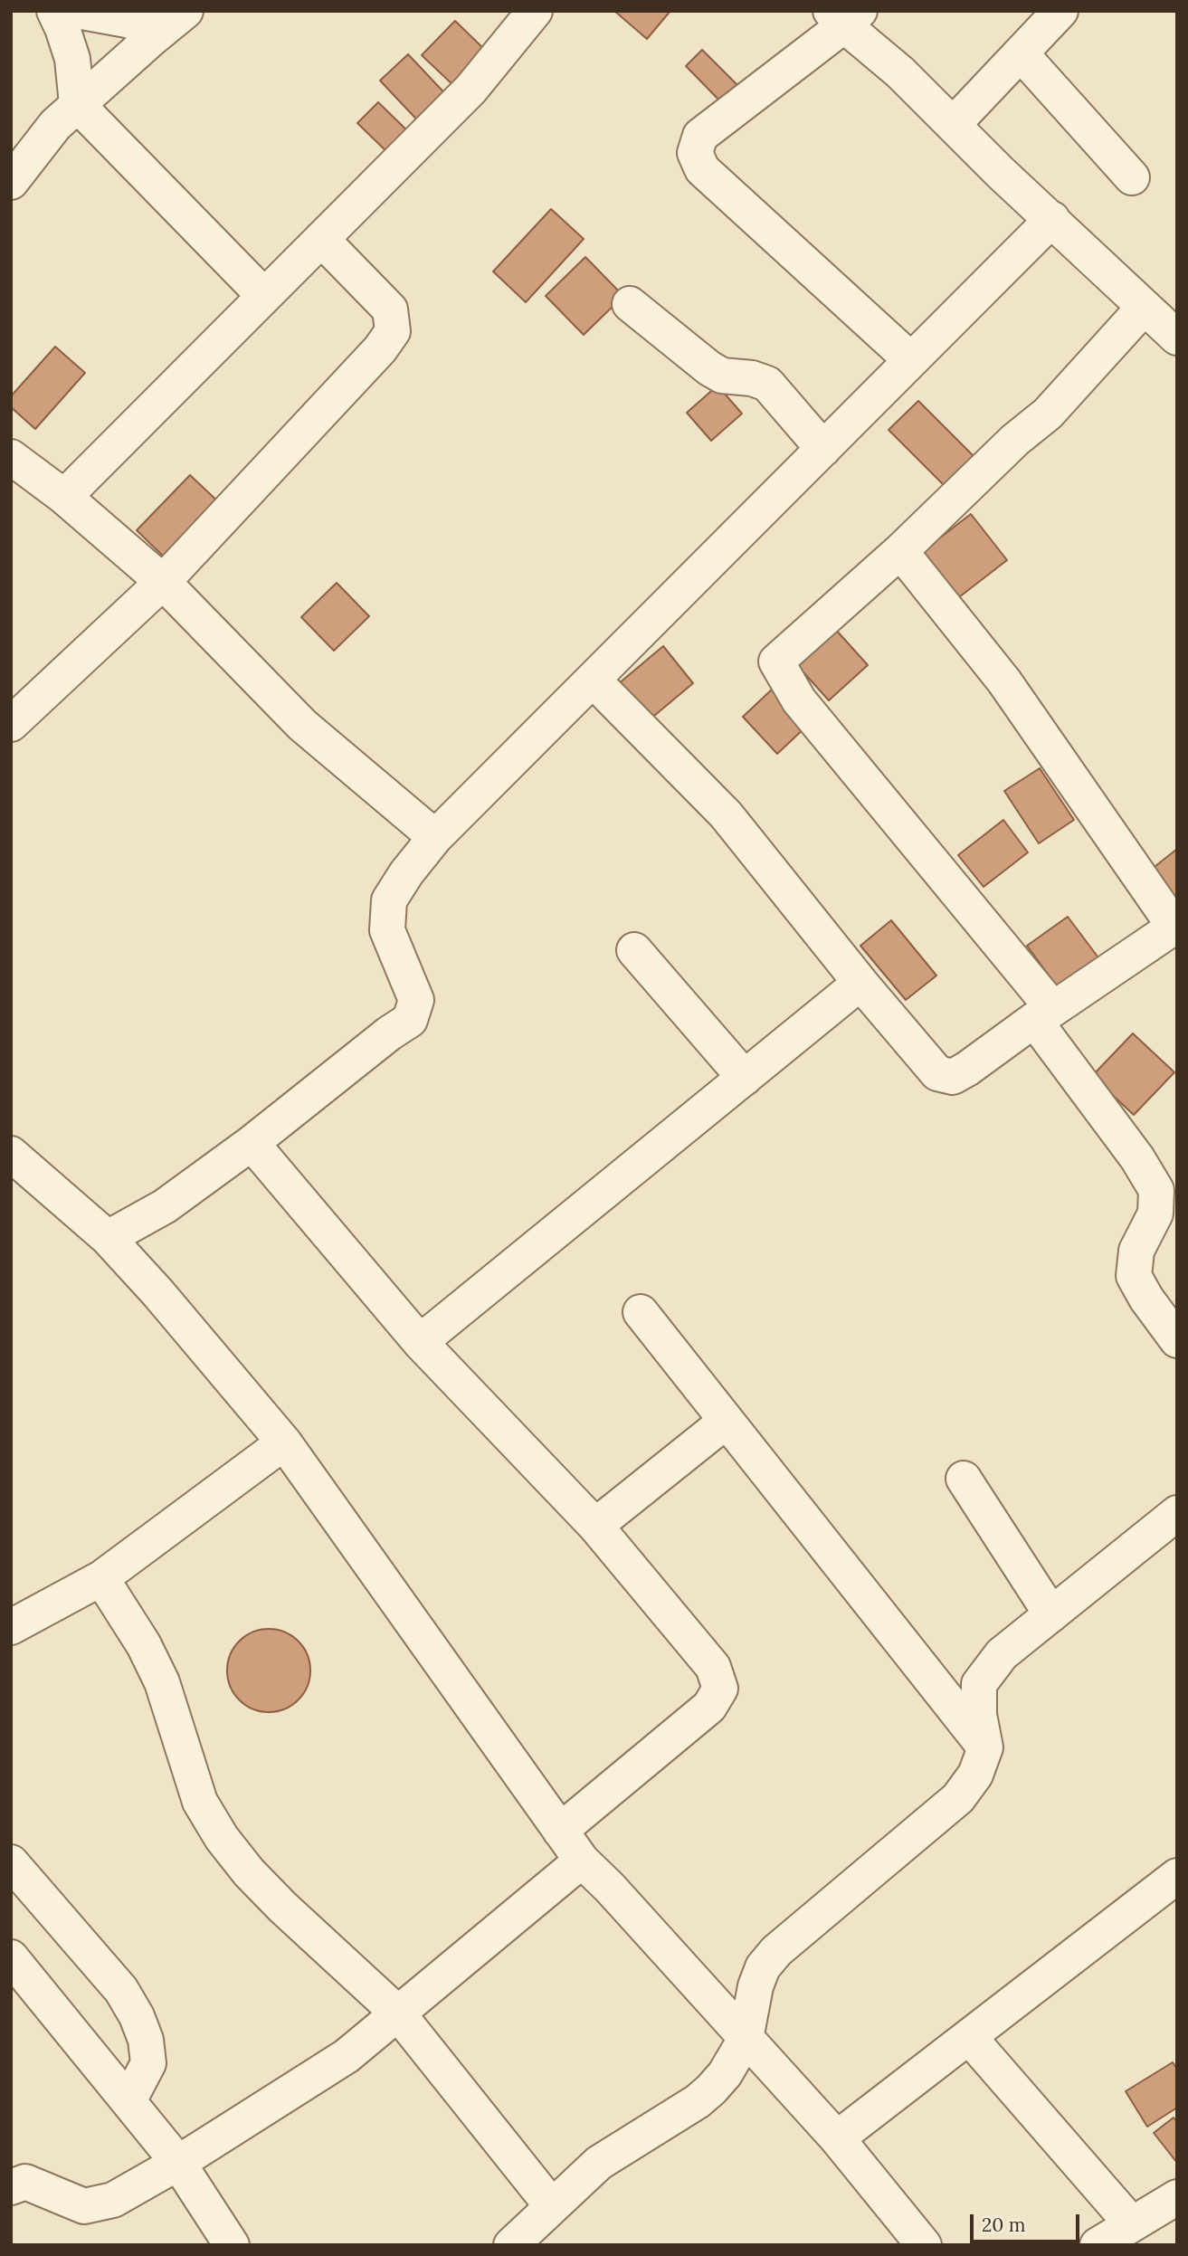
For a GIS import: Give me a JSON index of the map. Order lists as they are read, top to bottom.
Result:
{
  "scale_bar": "20 m"
}
